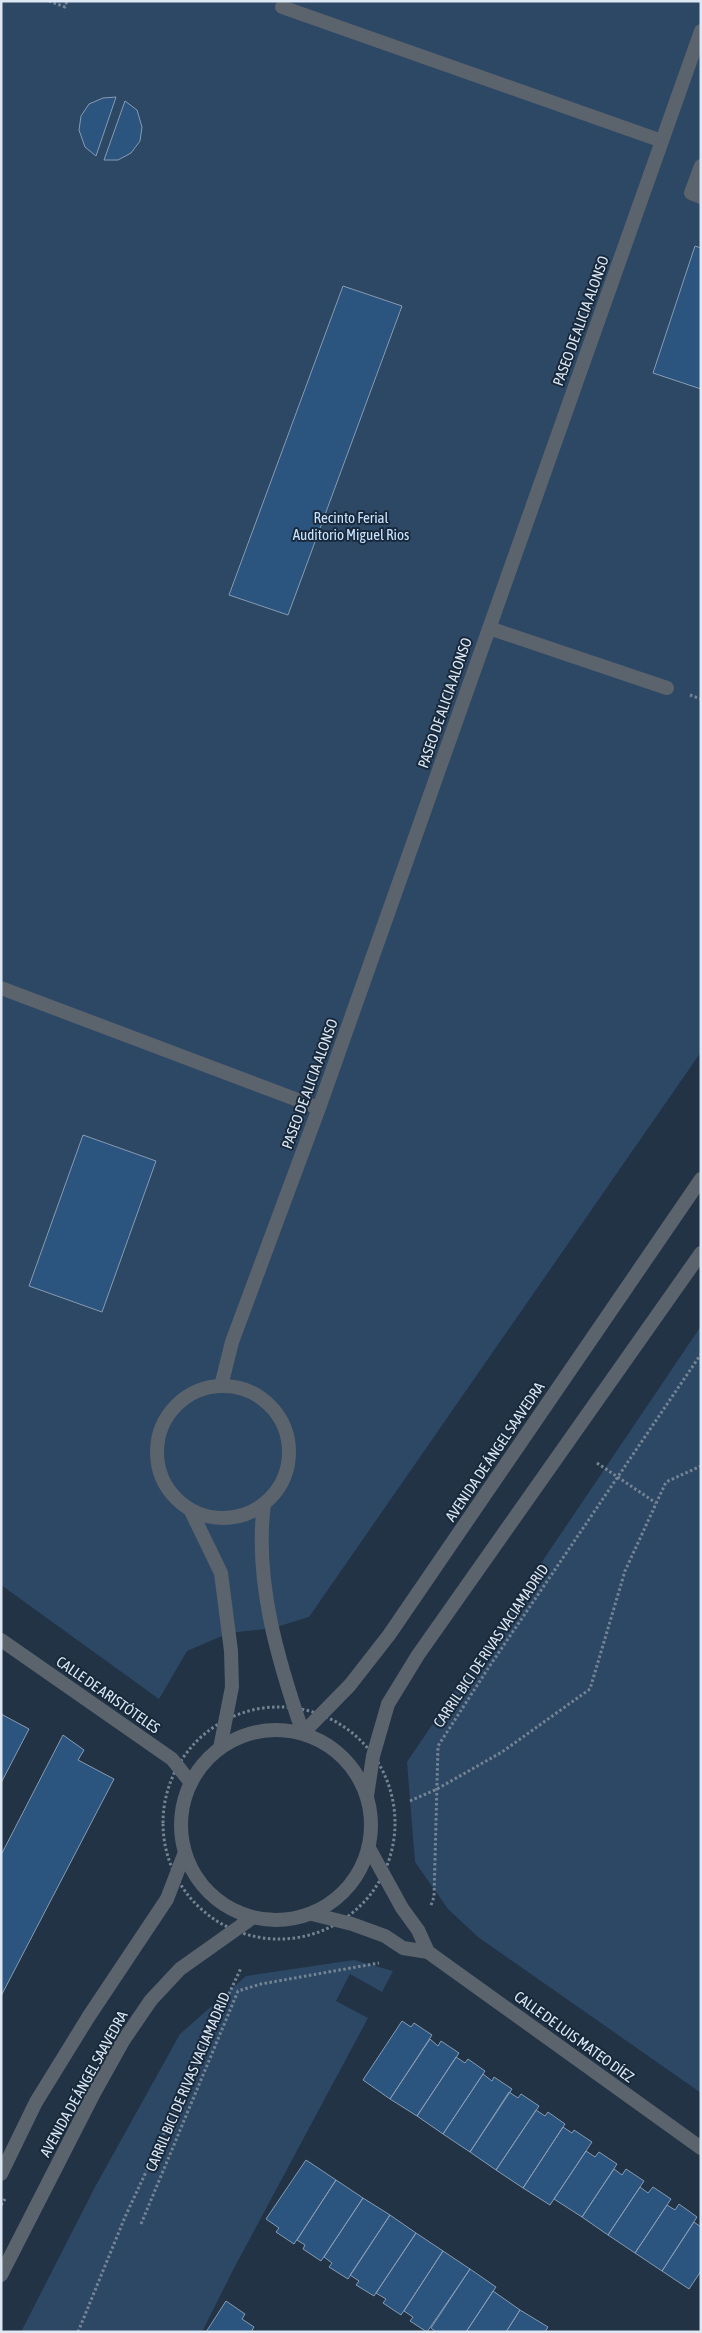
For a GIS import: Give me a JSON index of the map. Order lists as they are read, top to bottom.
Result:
{
  "streets": {
    "street": [
      "PASEO DE ALICIA ALONSO",
      "AVENIDA DE ÁNGEL SAAVEDRA",
      "CALLE DE ARISTÓTELES",
      "CALLE DE LUIS MATEO DÍEZ"
    ],
    "path": ["CARRIL BICI DE RIVAS VACIAMADRID"]
  },
  "crossings": [
    ["CARRIL BICI DE RIVAS VACIAMADRID", "CALLE DE LUIS MATEO DÍEZ"]
  ],
  "parks": ["Recinto Ferial Auditorio Miguel Rios"]
}
